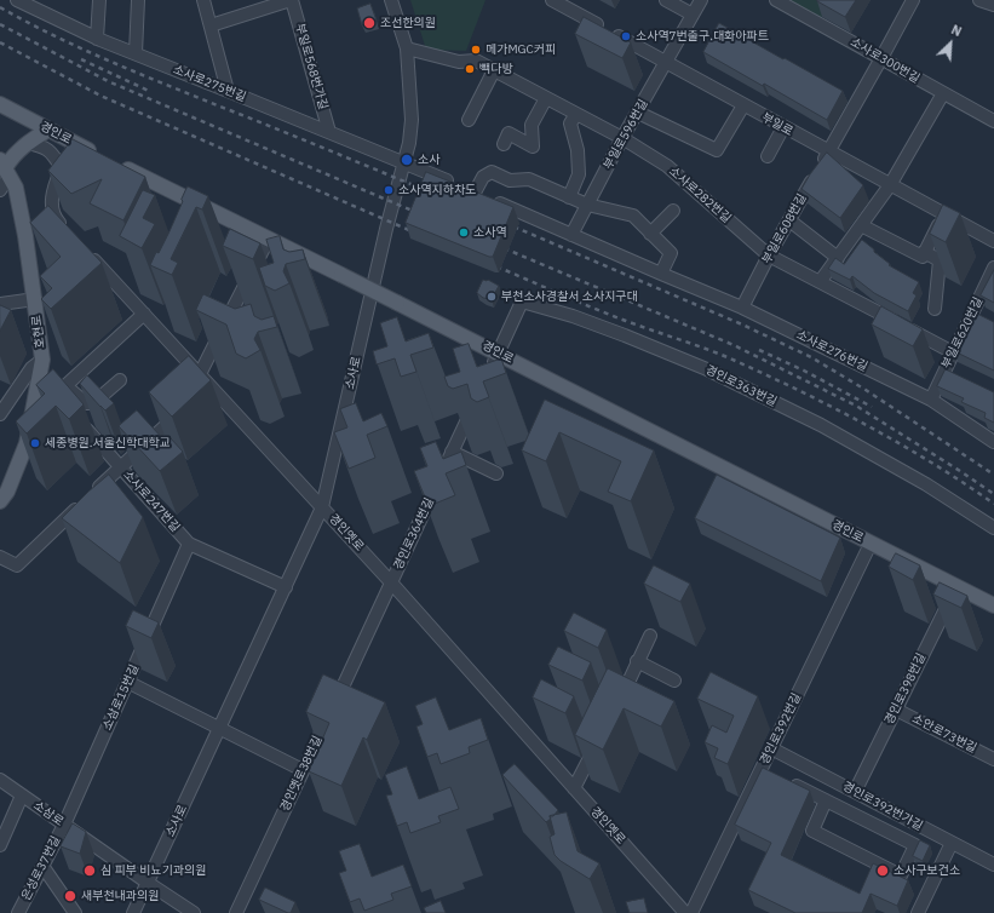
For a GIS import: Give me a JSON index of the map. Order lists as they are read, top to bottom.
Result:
{
  "streets": {
    "main road": ["경인로", "호현로"],
    "street": [
      "소사로300번길",
      "부일로568번가길",
      "소사로275번길",
      "부일로",
      "부일로596번길",
      "소사로282번길",
      "부일로608번길",
      "부일로620번길",
      "소사로276번길",
      "소사로",
      "경인로363번길",
      "소사로247번길",
      "경인옛로",
      "경인로364번길",
      "경인로398번길",
      "소삼로15번길",
      "경인로392번길",
      "소안로73번길",
      "경인옛로38번길",
      "경인로392번가길",
      "소삼로",
      "은성로37번길"
    ]
  },
  "crossings": [
    ["소사로300번길", "부일로608번길"],
    ["부일로568번가길", "소사로275번길"],
    ["소사로275번길", "소사로276번길"],
    ["소사로275번길", "소사로"],
    ["부일로", "부일로596번길"],
    ["부일로", "부일로608번길"],
    ["경인로", "경인로363번길"],
    ["경인로", "경인로398번길"],
    ["경인로", "경인로392번길"],
    ["부일로596번길", "소사로282번길"],
    ["부일로596번길", "소사로276번길"],
    ["소사로282번길", "부일로608번길"],
    ["소사로282번길", "부일로620번길"],
    ["소사로282번길", "소사로"],
    ["부일로608번길", "소사로276번길"],
    ["부일로620번길", "소사로276번길"],
    ["소사로276번길", "소사로"],
    ["소사로", "소사로247번길"],
    ["소사로", "경인옛로"],
    ["소사로", "소삼로"],
    ["소사로247번길", "소삼로15번길"],
    ["경인옛로", "경인로364번길"],
    ["경인옛로", "경인옛로38번길"],
    ["경인로364번길", "경인옛로38번길"],
    ["경인로398번길", "소안로73번길"],
    ["경인로398번길", "경인로392번가길"],
    ["소삼로15번길", "소삼로"],
    ["소삼로15번길", "은성로37번길"],
    ["경인로392번길", "경인로392번가길"],
    ["소삼로", "은성로37번길"]
  ],
  "places": [
    "조선한의원",
    "소사역7번출구.대화아파트",
    "메가MGC커피",
    "빽다방",
    "소사",
    "소사역지하차도",
    "소사역",
    "부천소사경찰서 소사지구대",
    "세종병원.서울신학대학교",
    "심 피부 비뇨기과의원",
    "소사구보건소",
    "새부천내과의원"
  ],
  "north": "top right"
}
